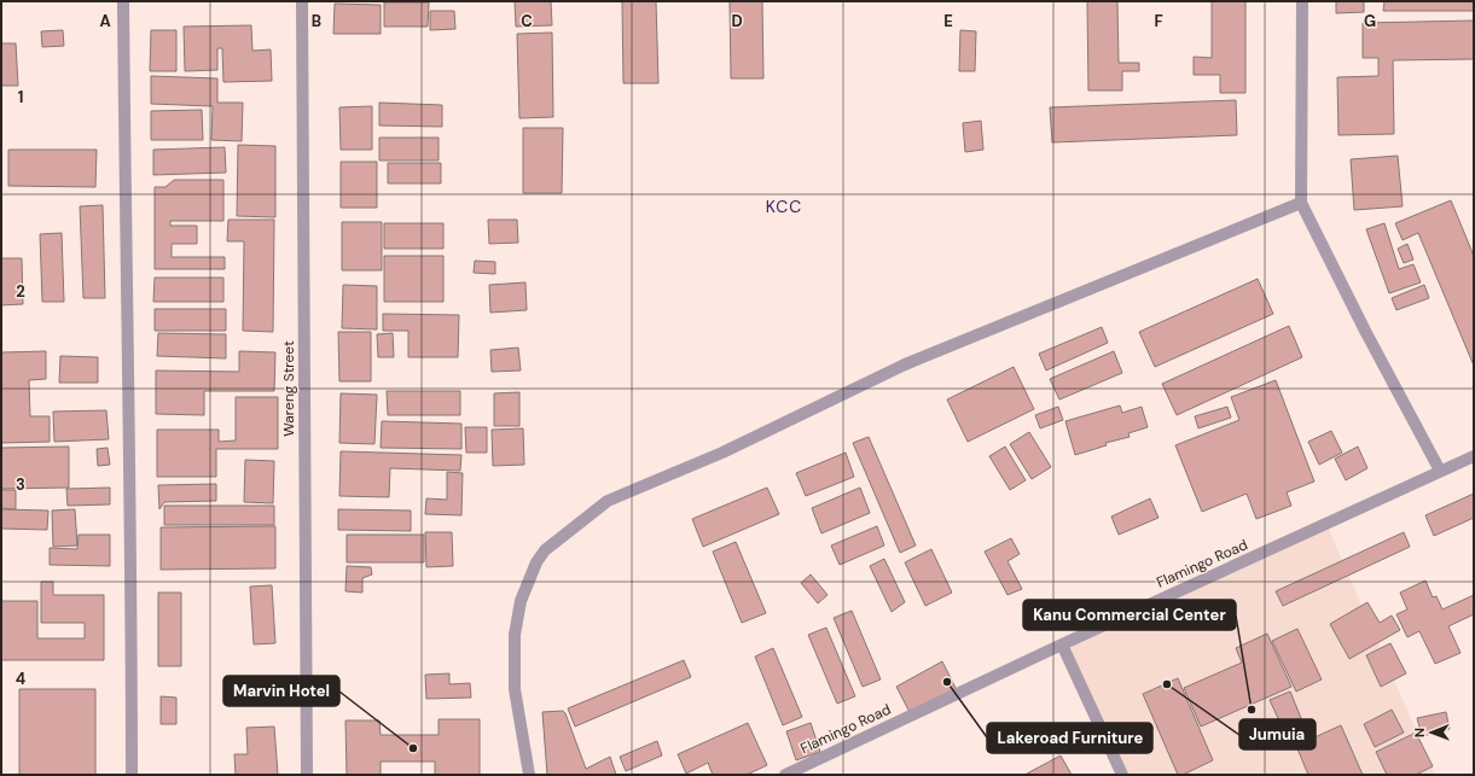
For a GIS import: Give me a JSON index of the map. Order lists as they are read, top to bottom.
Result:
{
  "streets": {
    "street": ["Wareng Street", "Flamingo Road"]
  },
  "districts": ["KCC"],
  "places": [
    "Lakeroad Furniture",
    "Jumuia",
    "Kanu Commercial Center",
    "Marvin Hotel"
  ],
  "north": "left",
  "grid": {
    "columns": [
      "A",
      "B",
      "C",
      "D",
      "E",
      "F",
      "G"
    ],
    "rows": [
      "1",
      "2",
      "3",
      "4"
    ]
  }
}
